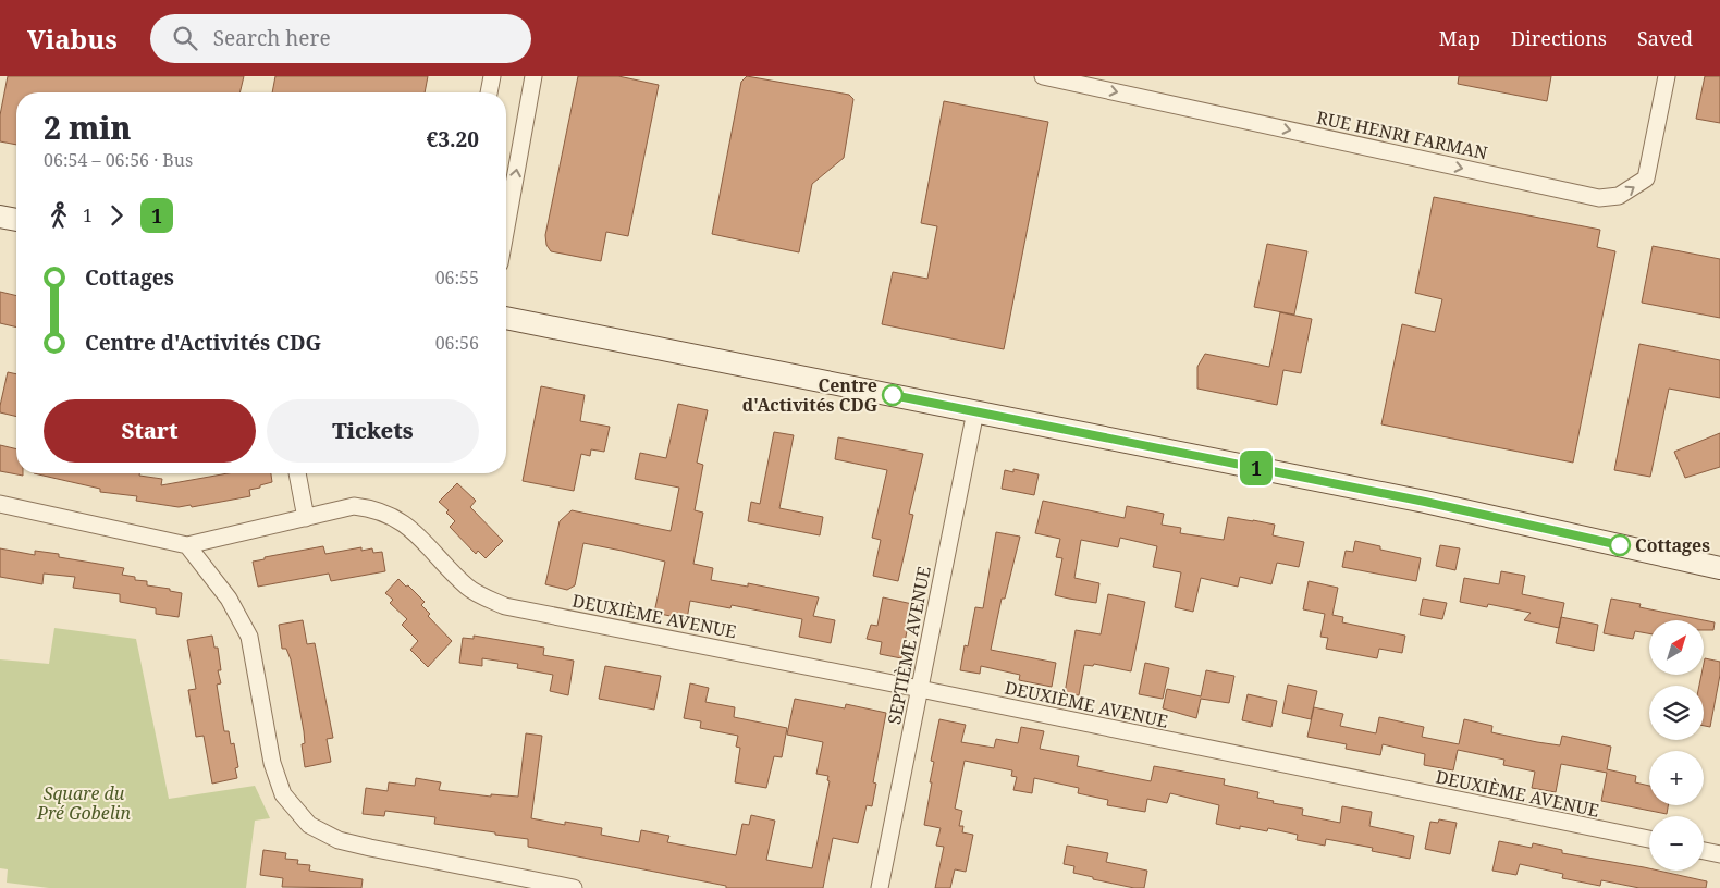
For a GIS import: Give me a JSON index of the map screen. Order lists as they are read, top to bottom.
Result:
{
  "streets": {
    "street": ["RUE HENRI FARMAN", "DEUXIÈME AVENUE", "SEPTIÈME AVENUE"]
  },
  "crossings": [
    ["DEUXIÈME AVENUE", "SEPTIÈME AVENUE"]
  ],
  "one_way": ["RUE HENRI FARMAN"],
  "parks": ["Square du Pré Gobelin"],
  "places": ["Centre d'Activités CDG", "Cottages"],
  "lines": ["bus line 1"],
  "north": "top right",
  "page": {
    "header": "Viabus",
    "search": "Search here",
    "nav": ["Map", "Directions", "Saved"],
    "on_map": "1",
    "heading": ["2 min", "06:54 – 06:56 · Bus", "€3.20"],
    "legs": ["1", "1"],
    "list": [
      {
        "name": "Cottages",
        "value": "06:55"
      },
      {
        "name": "Centre d'Activités CDG",
        "value": "06:56"
      }
    ],
    "buttons": ["Start", "Tickets"],
    "map_buttons": ["+", "−"]
  }
}
